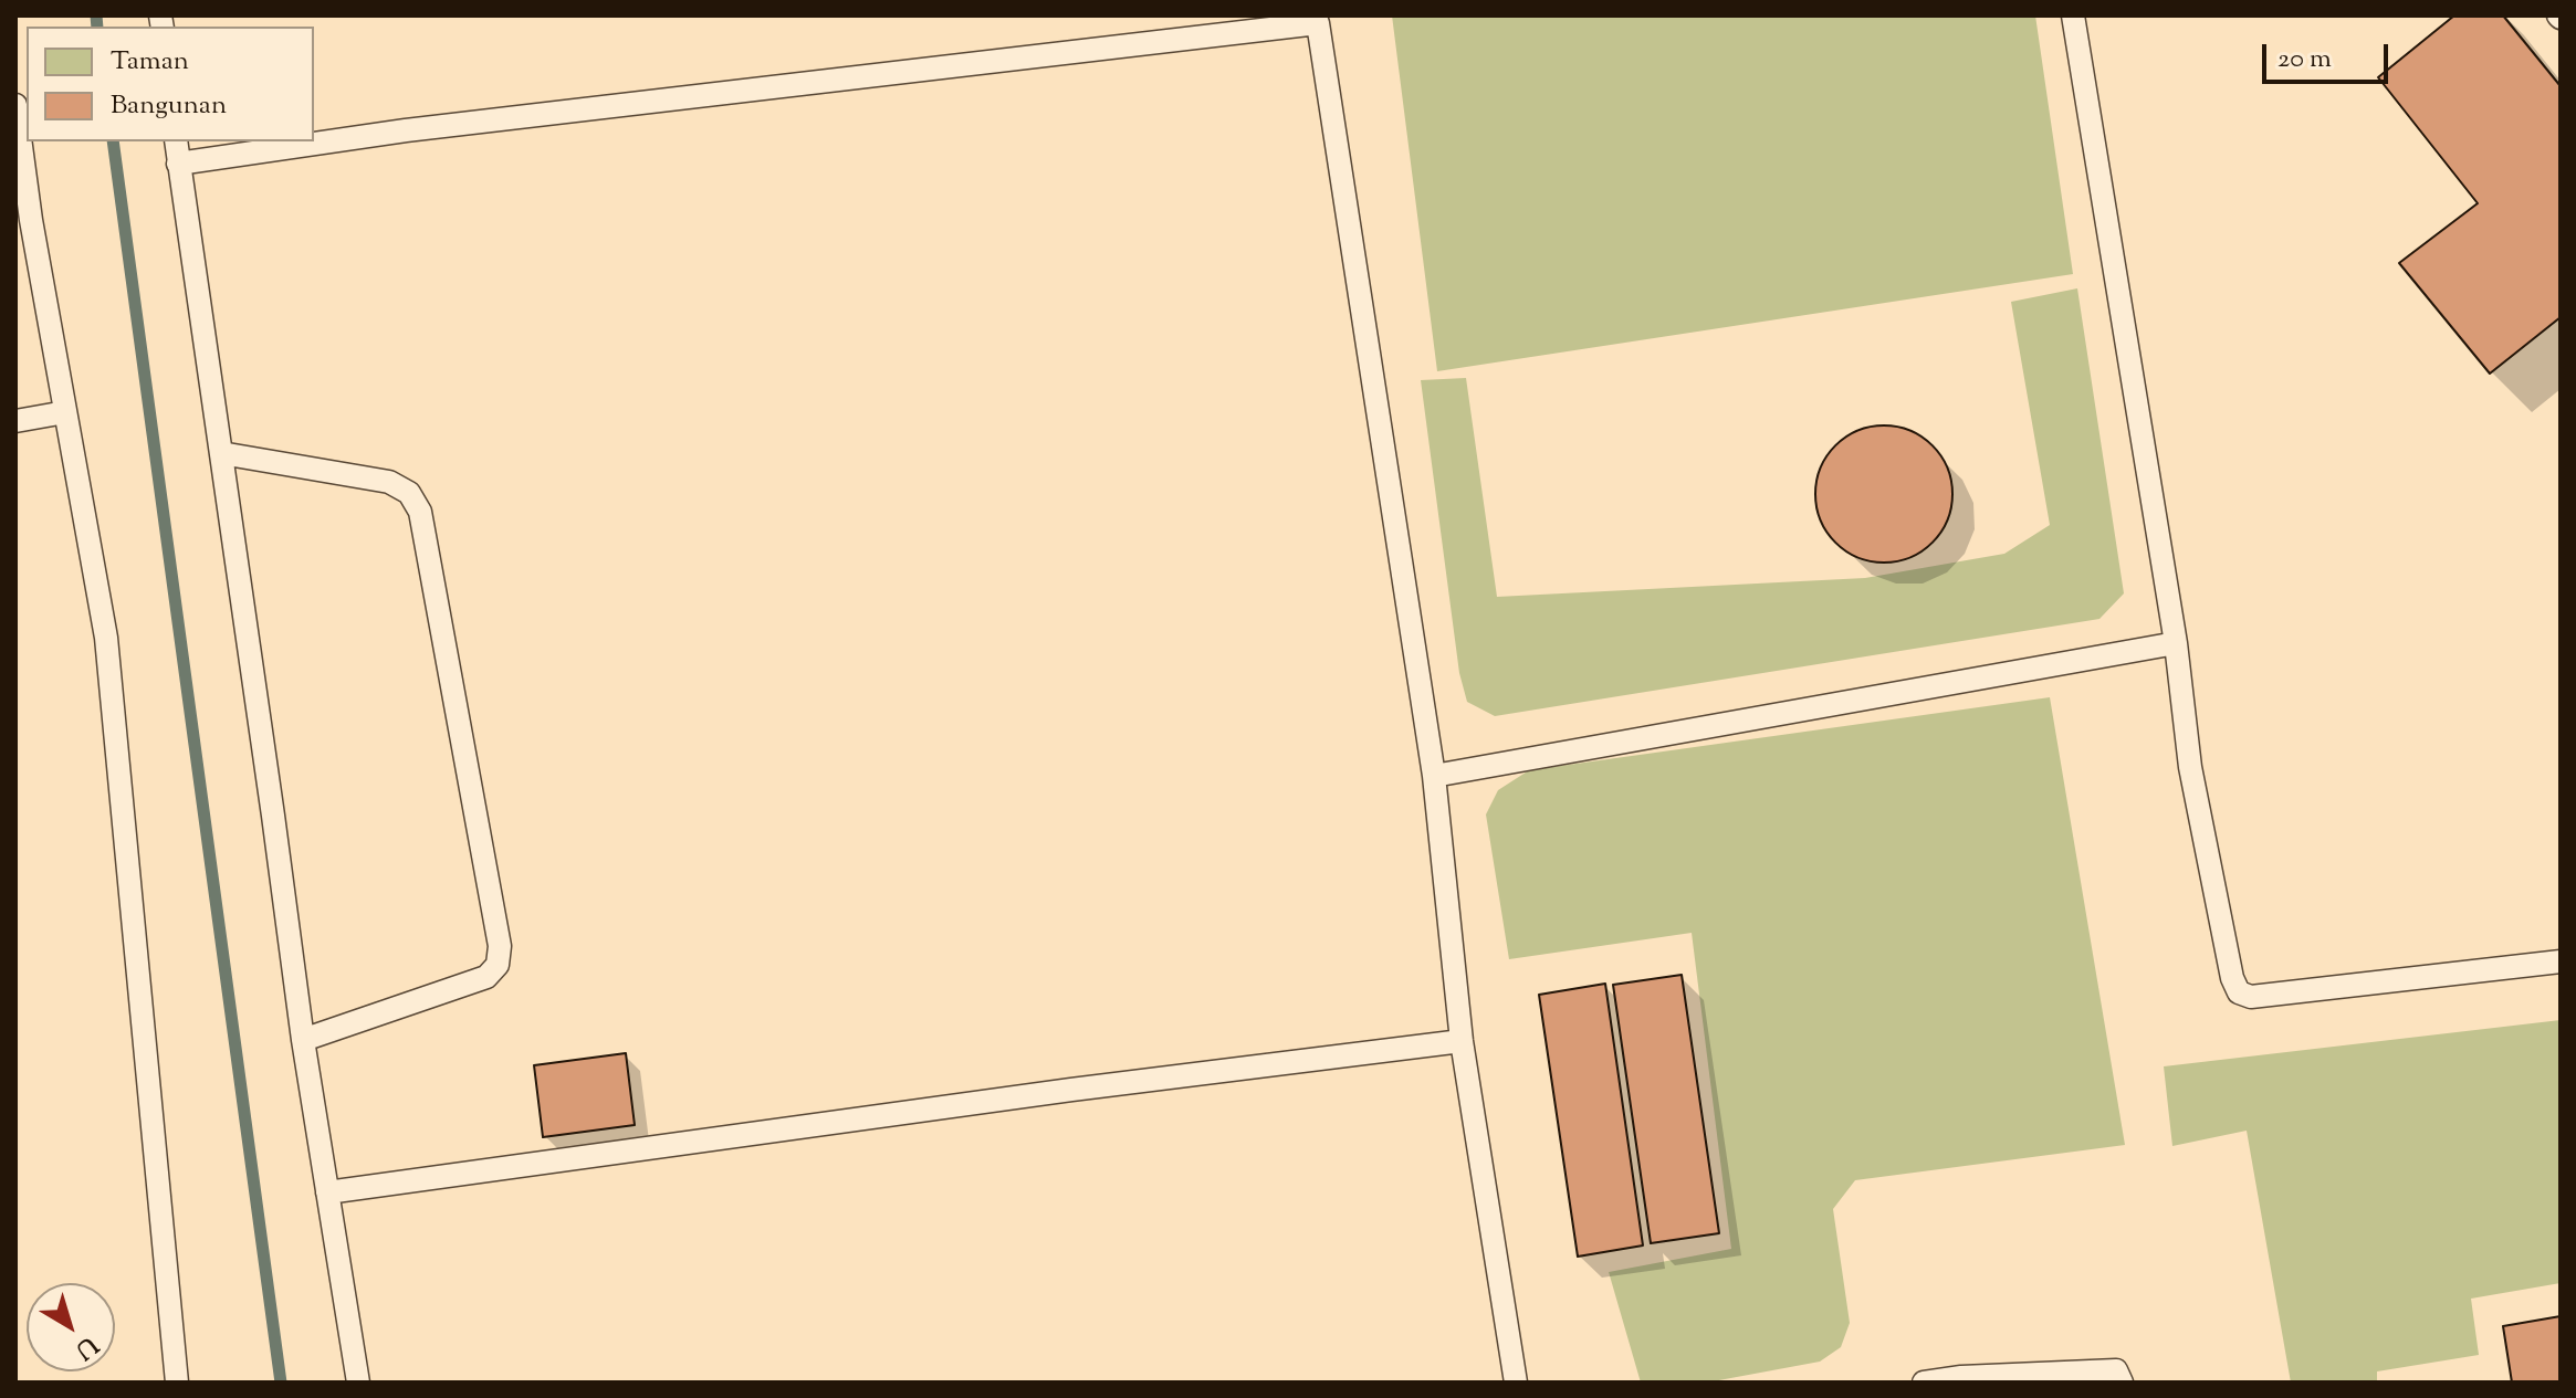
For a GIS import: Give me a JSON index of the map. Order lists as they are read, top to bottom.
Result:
{
  "legend": ["Taman", "Bangunan"],
  "scale_bar": "20 m",
  "north": "bottom right"
}
